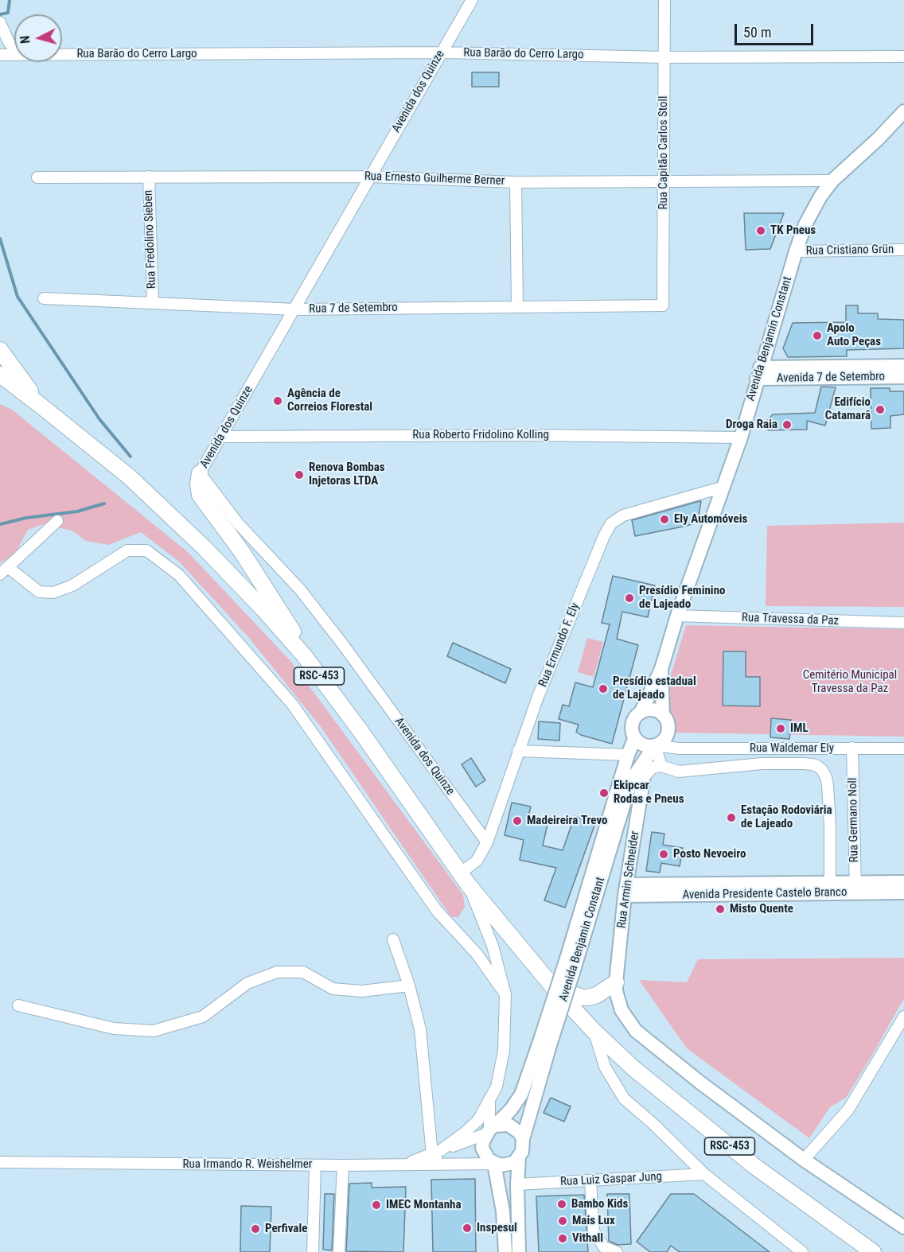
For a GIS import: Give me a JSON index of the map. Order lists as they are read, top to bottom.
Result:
{
  "streets": {
    "highway": ["RSC-453"],
    "main road": [
      "Avenida Benjamin Constant",
      "Avenida 7 de Setembro",
      "Rua Armin Schneider",
      "Avenida Presidente Castelo Branco"
    ],
    "street": [
      "Rua Barão do Cerro Largo",
      "Avenida dos Quinze",
      "Rua Capitão Carlos Stoll",
      "Rua Ernesto Guilherme Berner",
      "Rua Fredolino Sieben",
      "Rua Cristiano Grün",
      "Rua 7 de Setembro",
      "Rua Roberto Fridolino Kolling",
      "Rua Travessa da Paz",
      "Rua Ermundo F. Ely",
      "Rua Waldemar Ely",
      "Rua Germano Noll",
      "Rua Irmando R. Weishelmer",
      "Rua Luiz Gaspar Jung"
    ]
  },
  "crossings": [
    ["Rua Barão do Cerro Largo", "Avenida dos Quinze"],
    ["Rua Barão do Cerro Largo", "Rua Capitão Carlos Stoll"],
    ["Avenida dos Quinze", "Rua Ernesto Guilherme Berner"],
    ["Avenida dos Quinze", "Rua 7 de Setembro"],
    ["Avenida dos Quinze", "Rua Roberto Fridolino Kolling"],
    ["Avenida dos Quinze", "Rua Ermundo F. Ely"],
    ["Rua Capitão Carlos Stoll", "Rua Ernesto Guilherme Berner"],
    ["Rua Capitão Carlos Stoll", "Rua 7 de Setembro"],
    ["Rua Ernesto Guilherme Berner", "Rua Fredolino Sieben"],
    ["Rua Ernesto Guilherme Berner", "Avenida Benjamin Constant"],
    ["Rua Fredolino Sieben", "Rua 7 de Setembro"],
    ["Rua Cristiano Grün", "Avenida Benjamin Constant"],
    ["Avenida Benjamin Constant", "Avenida 7 de Setembro"],
    ["Avenida Benjamin Constant", "Rua Roberto Fridolino Kolling"],
    ["Avenida Benjamin Constant", "Rua Travessa da Paz"],
    ["Avenida Benjamin Constant", "Rua Ermundo F. Ely"],
    ["Avenida Benjamin Constant", "Rua Waldemar Ely"],
    ["Avenida Benjamin Constant", "Rua Armin Schneider"],
    ["Avenida Benjamin Constant", "Rua Irmando R. Weishelmer"],
    ["Rua Ermundo F. Ely", "RSC-453"],
    ["Rua Waldemar Ely", "Rua Germano Noll"],
    ["Rua Germano Noll", "Avenida Presidente Castelo Branco"],
    ["Rua Armin Schneider", "Avenida Presidente Castelo Branco"]
  ],
  "parks": ["Cemitério Municipal Travessa da Paz"],
  "places": [
    "TK Pneus",
    "Apolo Auto Peças",
    "Agência de Correios Florestal",
    "Edifício Catamarã",
    "Droga Raia",
    "Renova Bombas Injetoras LTDA",
    "Ely Automóveis",
    "Presídio Feminino de Lajeado",
    "Presídio estadual de Lajeado",
    "IML",
    "Ekipcar Rodas e Pneus",
    "Estação Rodoviária de Lajeado",
    "Madeireira Trevo",
    "Posto Nevoeiro",
    "Misto Quente",
    "Bambo Kids",
    "IMEC Montanha",
    "Mais Lux",
    "Inspesul",
    "Perfivale",
    "Vithall"
  ],
  "scale_bar": "50 m",
  "north": "left"
}
